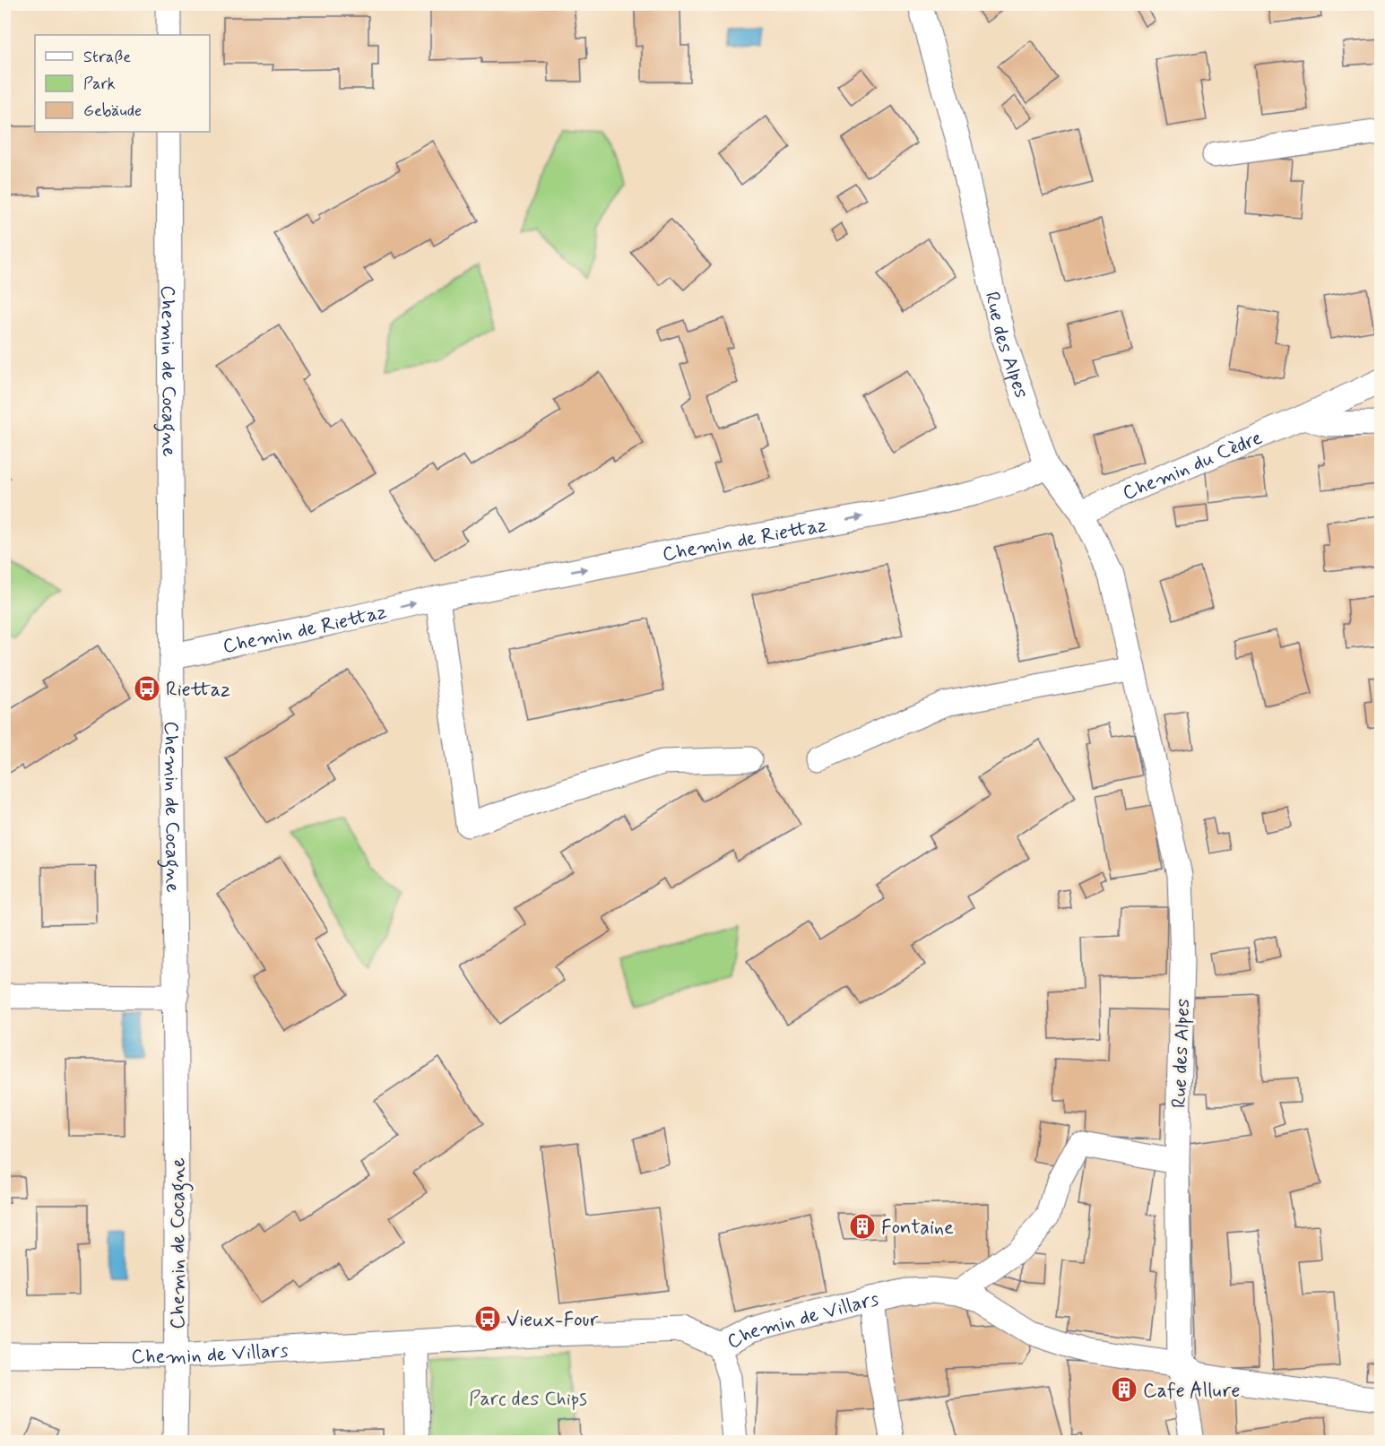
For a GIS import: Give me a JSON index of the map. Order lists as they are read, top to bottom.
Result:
{
  "streets": {
    "street": [
      "Rue des Alpes",
      "Chemin de Cocagne",
      "Chemin du Cèdre",
      "Chemin de Riettaz",
      "Chemin de Villars"
    ]
  },
  "crossings": [
    ["Rue des Alpes", "Chemin du Cèdre"],
    ["Rue des Alpes", "Chemin de Riettaz"],
    ["Rue des Alpes", "Chemin de Villars"],
    ["Chemin de Cocagne", "Chemin de Riettaz"],
    ["Chemin de Cocagne", "Chemin de Villars"]
  ],
  "one_way": ["Chemin de Riettaz"],
  "parks": ["Parc des Chips"],
  "places": {
    "bus stop": ["Riettaz", "Vieux-Four"],
    "building": ["Fontaine", "Cafe Allure"]
  },
  "legend": ["Straße", "Park", "Gebäude"]
}
